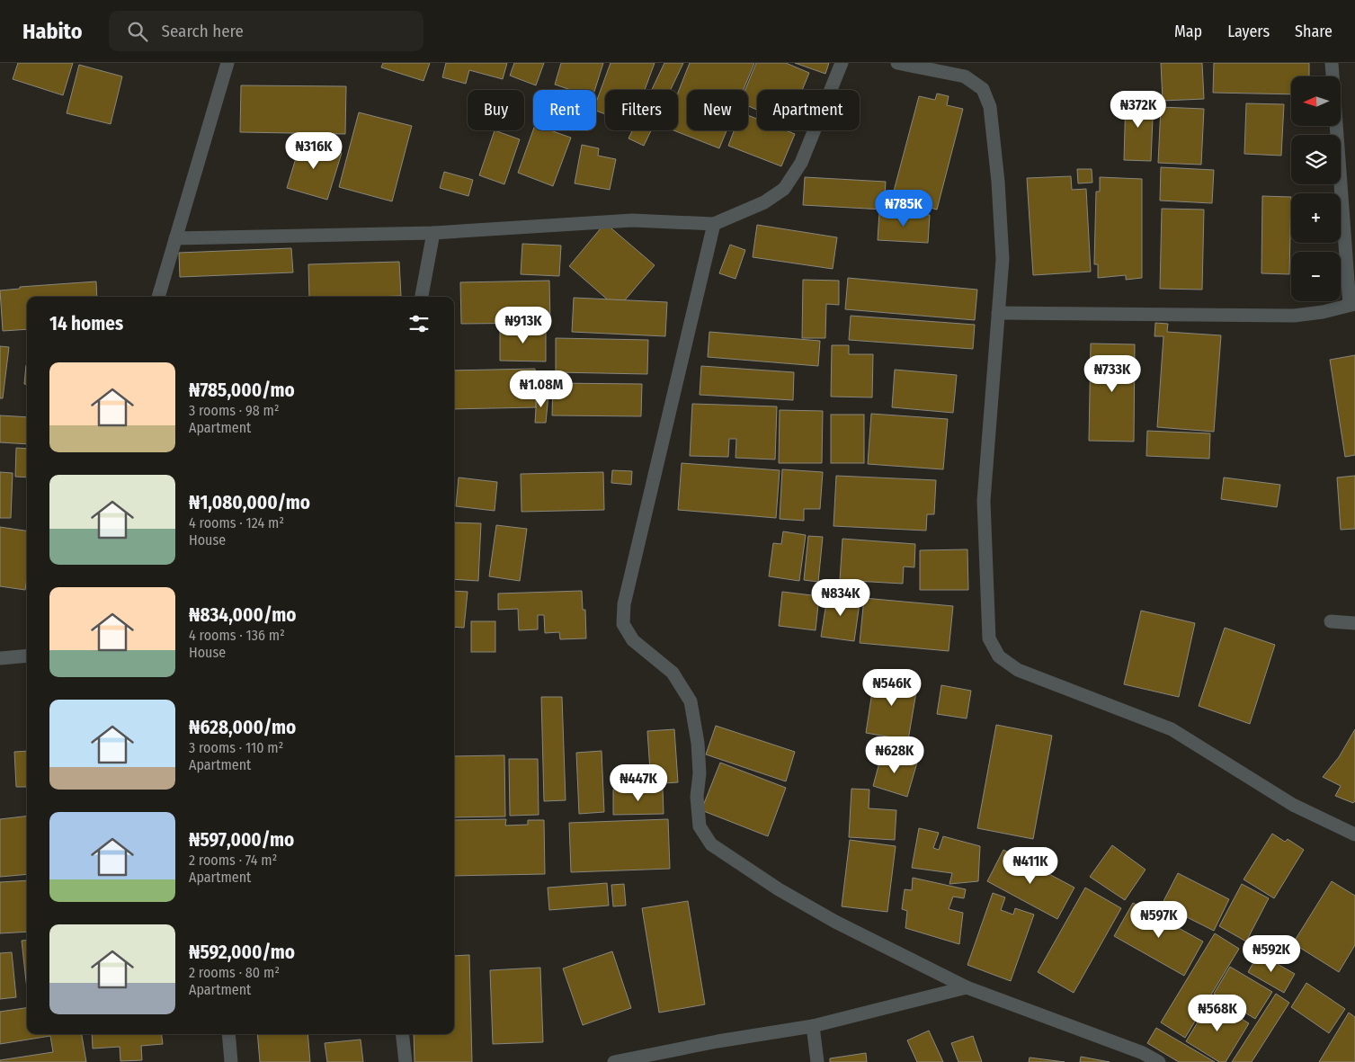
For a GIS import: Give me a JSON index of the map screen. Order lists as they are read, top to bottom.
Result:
{
  "north": "left",
  "page": {
    "header": "Habito",
    "search": "Search here",
    "nav": ["Map", "Layers", "Share"],
    "map_buttons": ["+", "−"],
    "chip": [
      "Buy",
      "Rent",
      "Filters",
      "New",
      "Apartment"
    ],
    "price": [
      "₦372K",
      "₦316K",
      "₦785K",
      "₦913K",
      "₦733K",
      "₦1.08M",
      "₦834K",
      "₦546K",
      "₦628K",
      "₦447K",
      "₦411K",
      "₦597K",
      "₦592K",
      "₦568K"
    ],
    "heading": "14 homes",
    "list": [
      {
        "name": "₦785,000/mo",
        "note": "3 rooms · 98 m² · Apartment"
      },
      {
        "name": "₦1,080,000/mo",
        "note": "4 rooms · 124 m² · House"
      },
      {
        "name": "₦834,000/mo",
        "note": "4 rooms · 136 m² · House"
      },
      {
        "name": "₦628,000/mo",
        "note": "3 rooms · 110 m² · Apartment"
      },
      {
        "name": "₦597,000/mo",
        "note": "2 rooms · 74 m² · Apartment"
      },
      {
        "name": "₦592,000/mo",
        "note": "2 rooms · 80 m² · Apartment"
      }
    ]
  }
}
